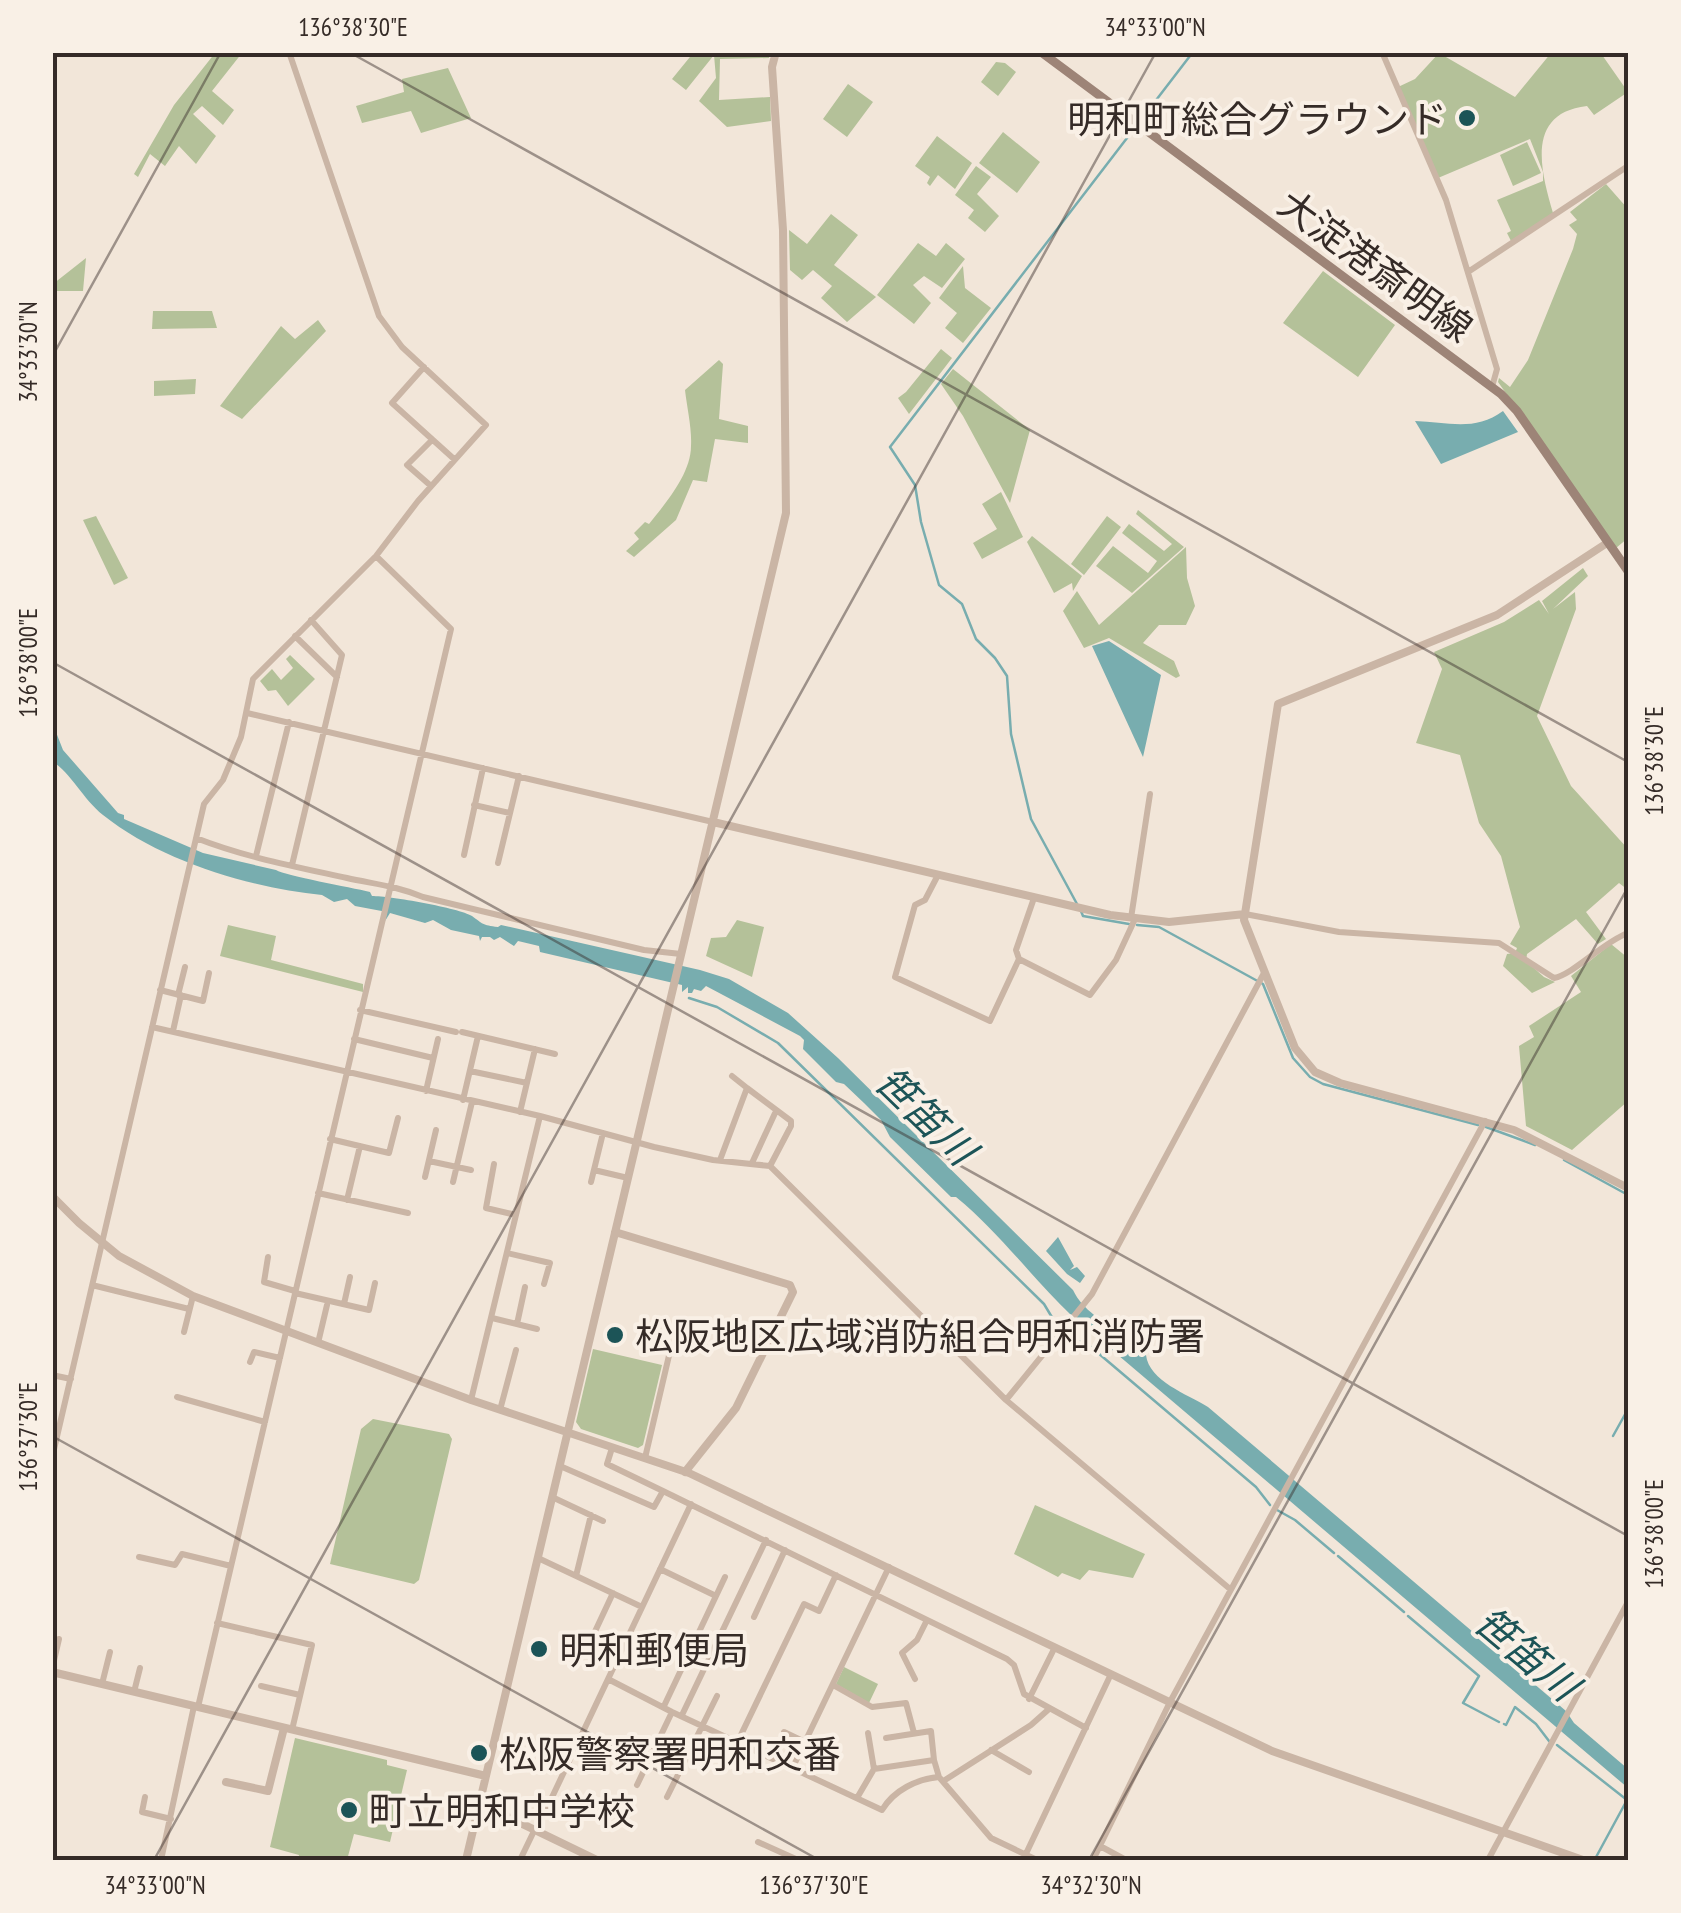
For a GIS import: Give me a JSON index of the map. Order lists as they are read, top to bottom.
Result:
{
  "streets": {
    "main road": ["大淀港斎明線"]
  },
  "water": ["笹笛川"],
  "places": [
    "明和町総合グラウンド",
    "松阪地区広域消防組合明和消防署",
    "明和郵便局",
    "松阪警察署明和交番",
    "町立明和中学校"
  ],
  "coordinates": [
    "136°38'30\"E",
    "34°33'00\"N",
    "34°33'30\"N",
    "136°38'00\"E",
    "136°37'30\"E",
    "34°32'30\"N"
  ]
}
